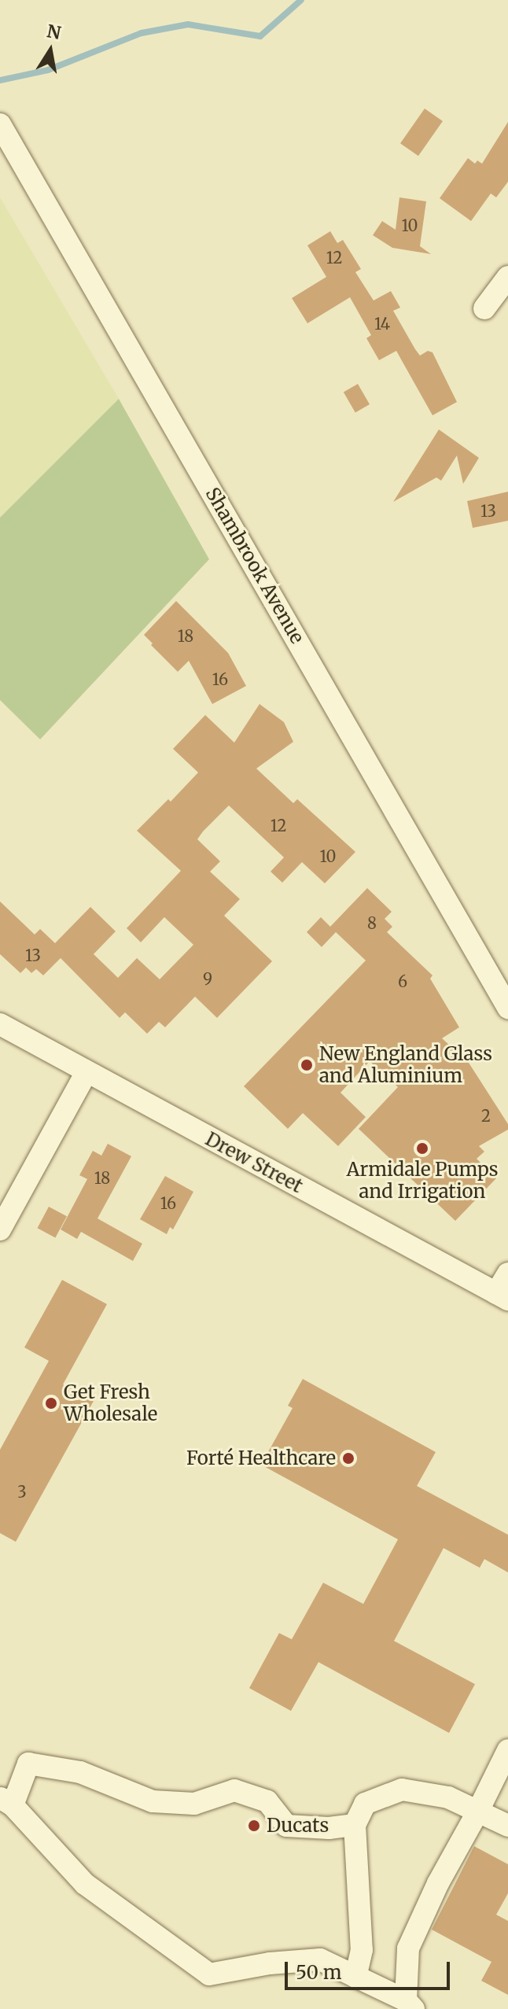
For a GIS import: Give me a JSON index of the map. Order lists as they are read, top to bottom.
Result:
{
  "streets": {
    "street": ["Shambrook Avenue", "Drew Street"]
  },
  "places": [
    "New England Glass and Aluminium",
    "Armidale Pumps and Irrigation",
    "Get Fresh Wholesale",
    "Forté Healthcare",
    "Ducats"
  ],
  "house_numbers": [
    "10",
    "12",
    "14",
    "13",
    "18",
    "16",
    "12",
    "10",
    "8",
    "13",
    "9",
    "6",
    "2",
    "18",
    "16",
    "3"
  ],
  "scale_bar": "50 m",
  "north": "top"
}
